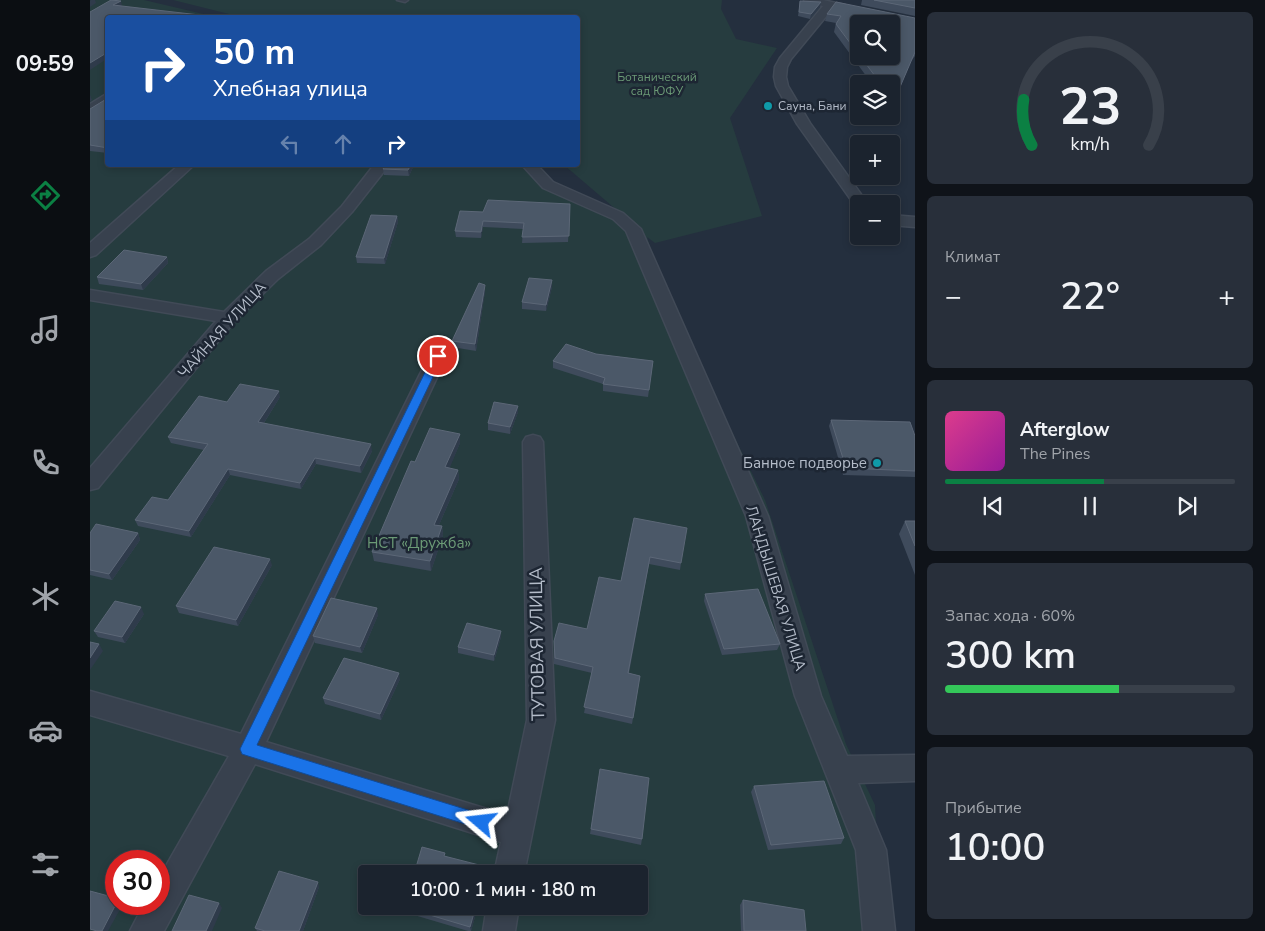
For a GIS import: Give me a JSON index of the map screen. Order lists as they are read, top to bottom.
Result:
{
  "streets": {
    "street": ["ЧАЙНАЯ УЛИЦА", "ЛАНДЫШЕВАЯ УЛИЦА", "ТУТОВАЯ УЛИЦА"]
  },
  "parks": ["Ботанический сад ЮФУ", "НСТ «Дружба»"],
  "places": ["Сауна, Бани", "Банное подворье"],
  "page": {
    "tabs": "09:59",
    "map_buttons": ["+", "−"],
    "turn": ["50 m", "Хлебная улица"],
    "tile": [
      "Климат",
      ["Запас хода · 60%", "300 km"],
      ["Прибытие", "10:00"]
    ],
    "heat": ["−", "22°", "+"],
    "song": ["Afterglow", "The Pines"],
    "limit": "30",
    "trip": "10:00 · 1 мин · 180 m",
    "gauge": ["23", "km/h"]
  }
}
